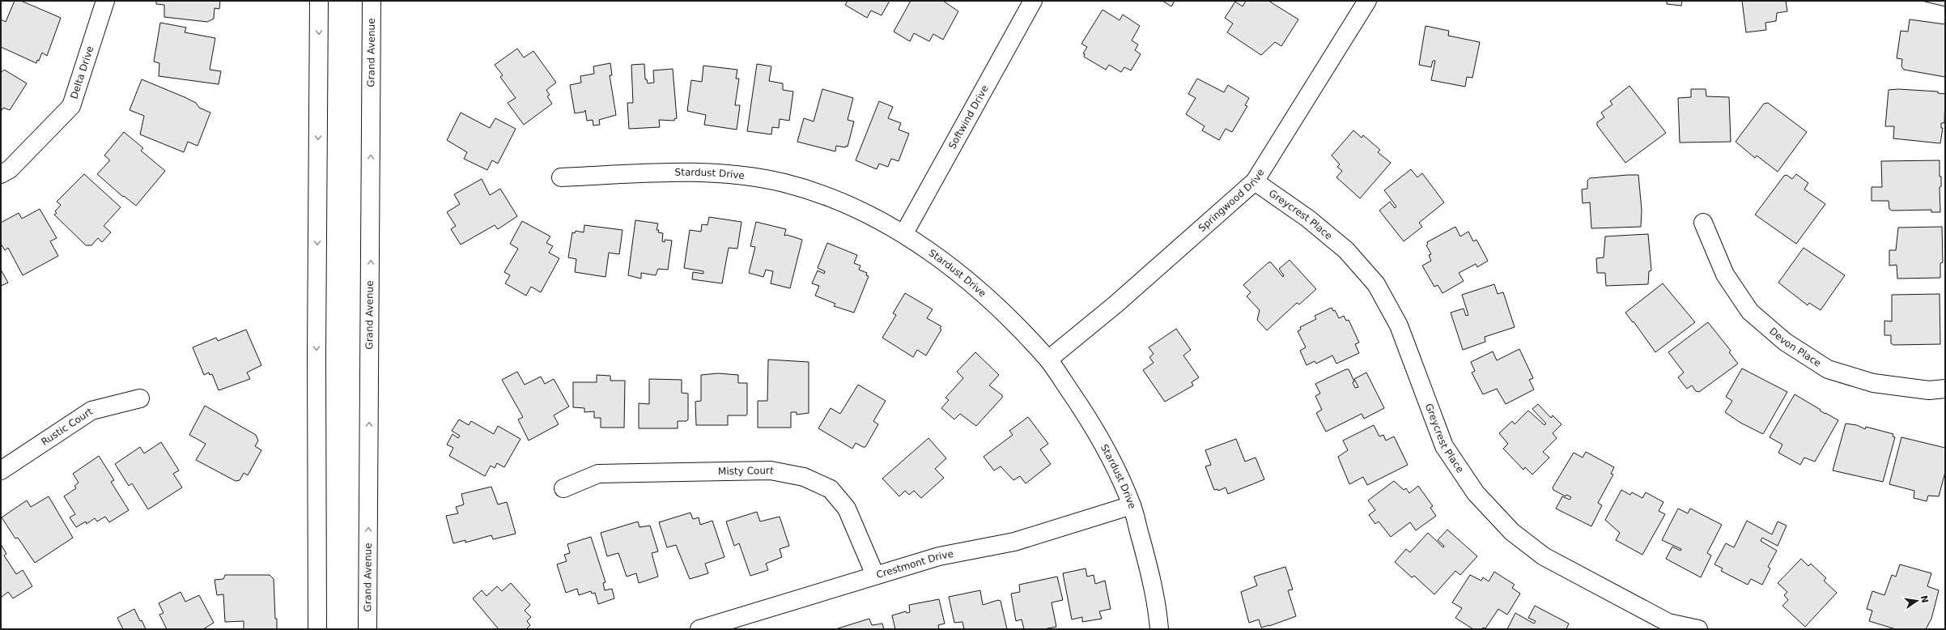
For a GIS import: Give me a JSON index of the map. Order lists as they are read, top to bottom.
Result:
{
  "streets": {
    "street": [
      "Grand Avenue",
      "Delta Drive",
      "Softwind Drive",
      "Stardust Drive",
      "Springwood Drive",
      "Greycrest Place",
      "Devon Place",
      "Rustic Court",
      "Misty Court",
      "Crestmont Drive"
    ]
  },
  "crossings": [
    ["Softwind Drive", "Stardust Drive"],
    ["Stardust Drive", "Springwood Drive"],
    ["Stardust Drive", "Crestmont Drive"],
    ["Springwood Drive", "Greycrest Place"],
    ["Misty Court", "Crestmont Drive"]
  ],
  "north": "right"
}
